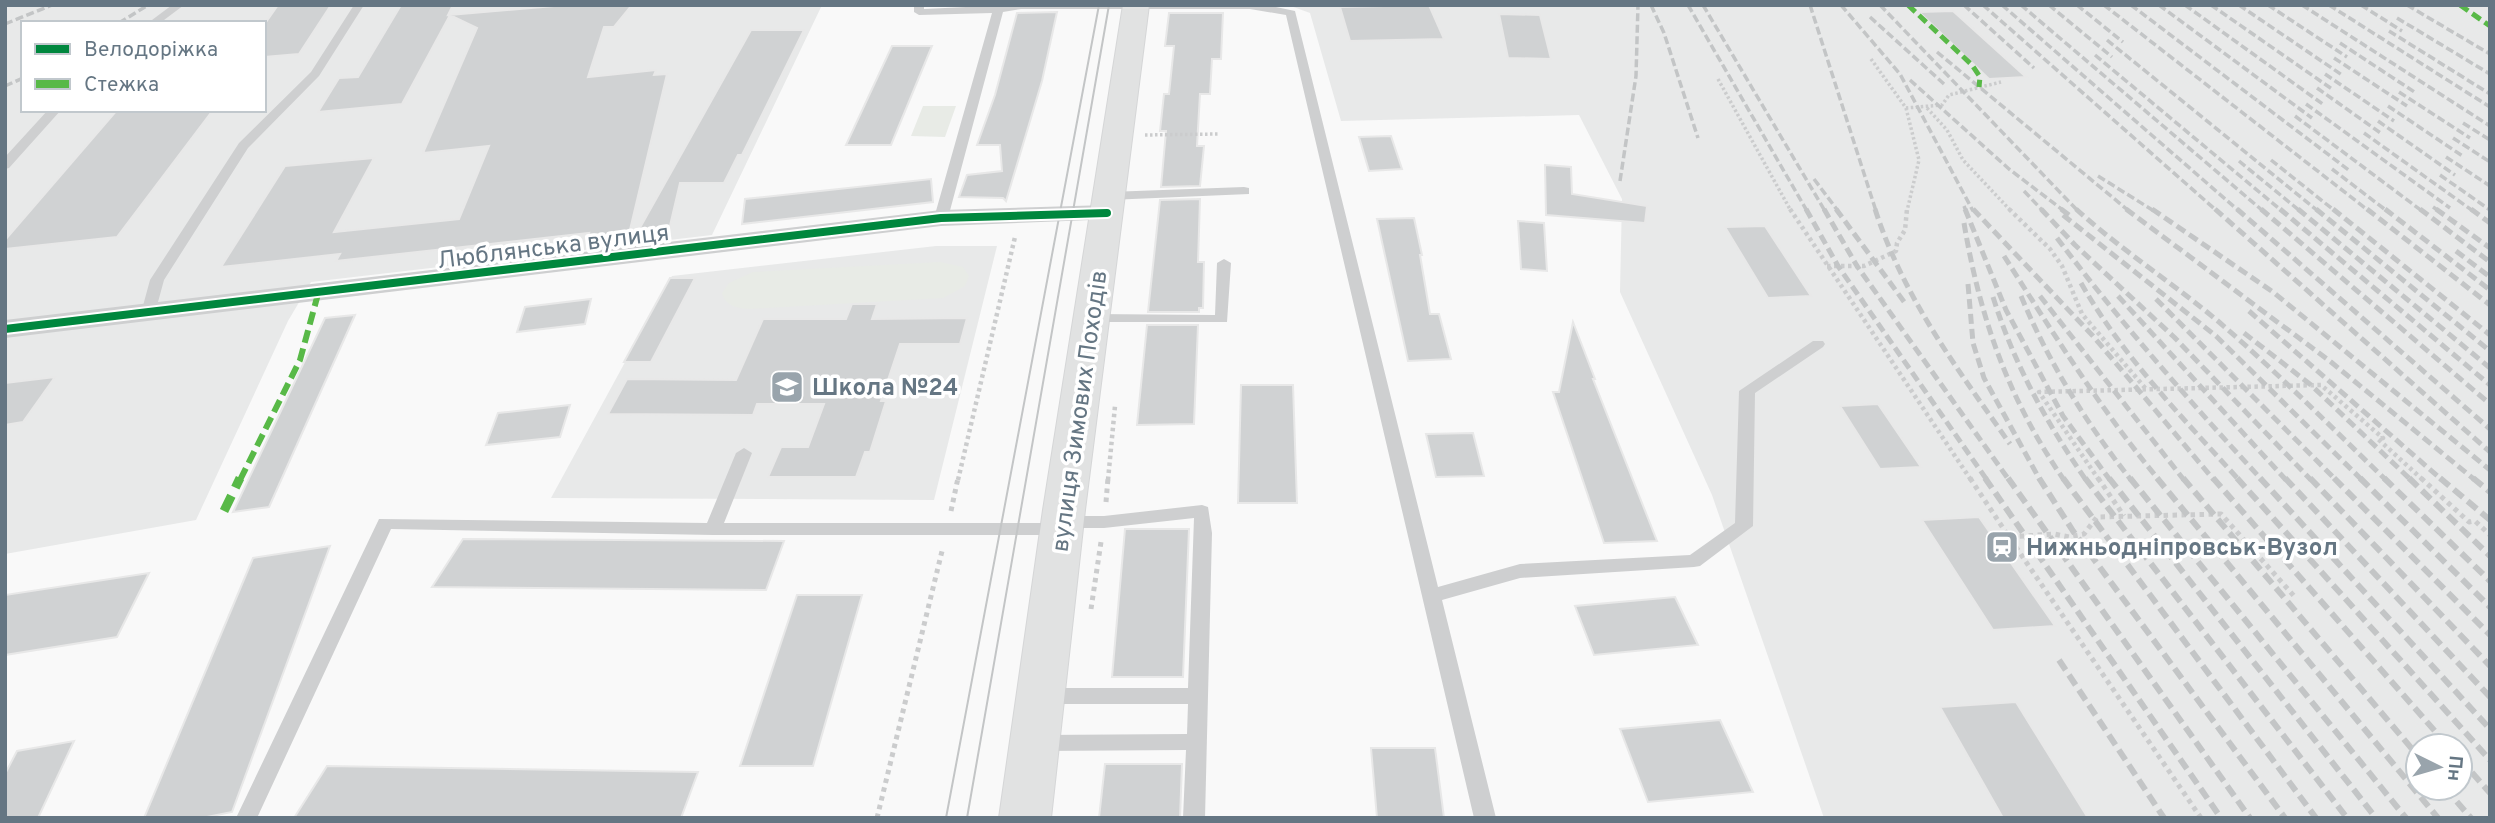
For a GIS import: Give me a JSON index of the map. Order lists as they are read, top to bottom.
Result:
{
  "streets": {
    "main road": ["вулиця Зимових Походів"],
    "street": ["Люблянська вулиця"]
  },
  "crossings": [
    ["Люблянська вулиця", "вулиця Зимових Походів"]
  ],
  "places": {
    "school or university": ["Школа №24"],
    "station": ["Нижньодніпровськ-Вузол"]
  },
  "legend": ["Велодоріжка", "Стежка"],
  "north": "right"
}
